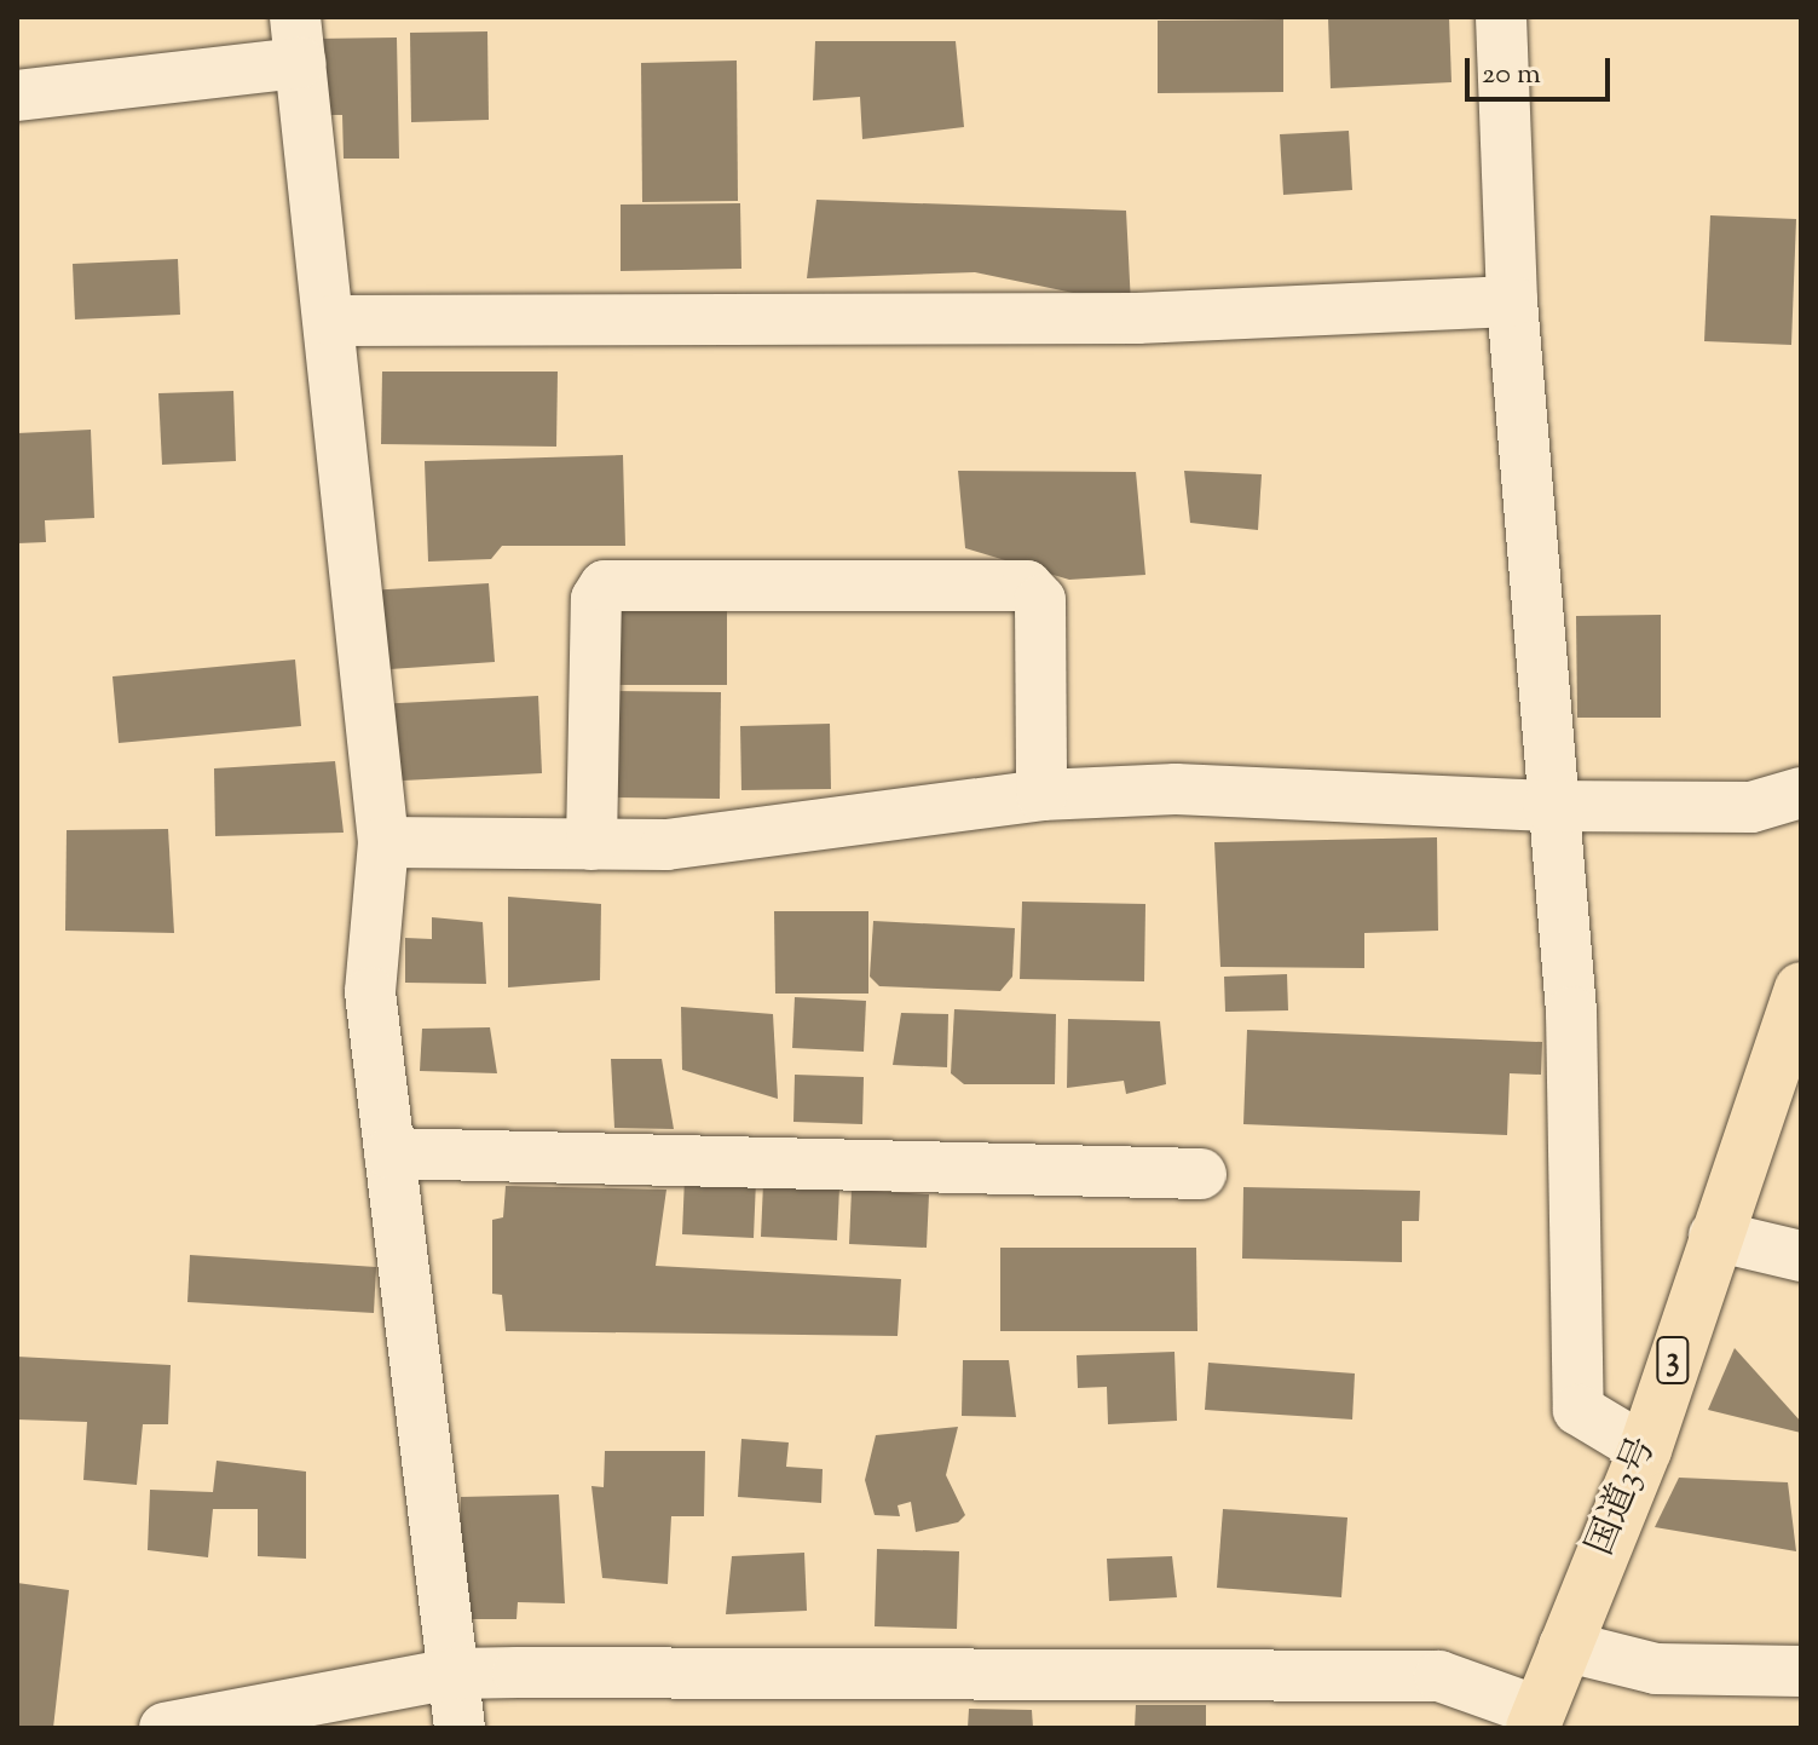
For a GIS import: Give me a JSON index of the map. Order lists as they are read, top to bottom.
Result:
{
  "streets": {
    "highway": ["3", "国道3号"]
  },
  "scale_bar": "20 m"
}
